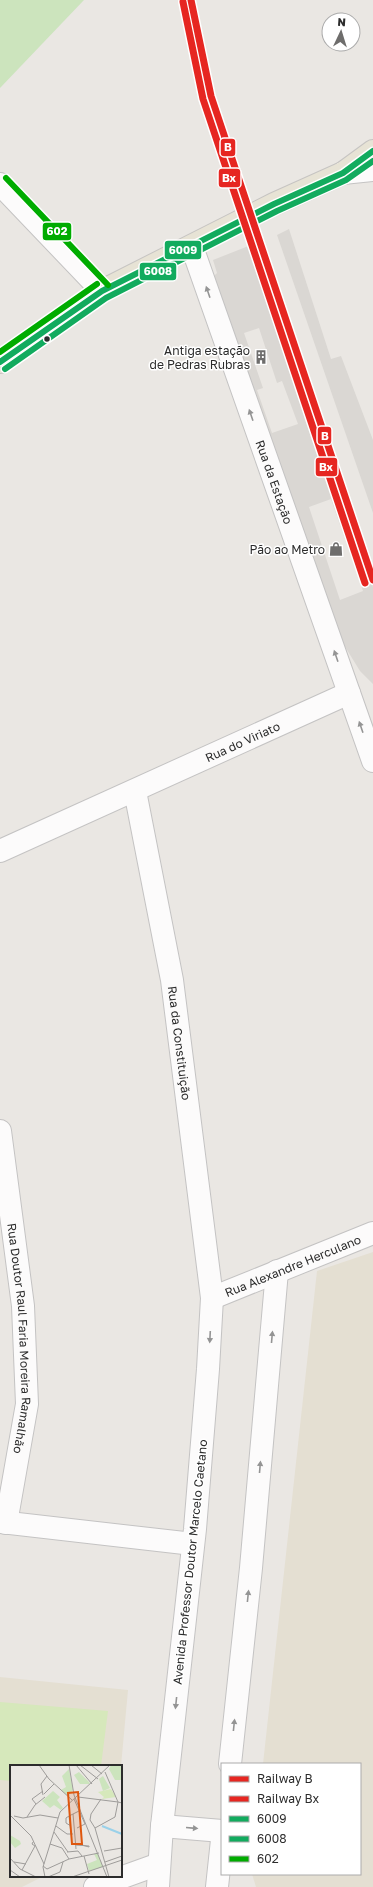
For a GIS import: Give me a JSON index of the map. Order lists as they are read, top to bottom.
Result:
{
  "streets": {
    "street": [
      "Rua da Estação",
      "Rua do Viriato",
      "Rua da Constituição",
      "Rua Alexandre Herculano",
      "Rua Doutor Raul Faria Moreira Ramalhão",
      "Avenida Professor Doutor Marcelo Caetano"
    ]
  },
  "crossings": [
    ["Rua da Estação", "Rua do Viriato"],
    ["Rua do Viriato", "Rua da Constituição"],
    ["Rua da Constituição", "Rua Alexandre Herculano"],
    ["Rua da Constituição", "Avenida Professor Doutor Marcelo Caetano"],
    ["Rua Alexandre Herculano", "Avenida Professor Doutor Marcelo Caetano"]
  ],
  "one_way": ["Rua da Estação"],
  "places": {
    "building": ["Antiga estação de Pedras Rubras"],
    "shop": ["Pão ao Metro"]
  },
  "lines": [
    "rail line B",
    "rail line Bx",
    "transit line 6009",
    "transit line 6008",
    "transit line 602"
  ],
  "legend": [
    "Railway B",
    "Railway Bx",
    "6009",
    "6008",
    "602"
  ],
  "north": "top"
}
